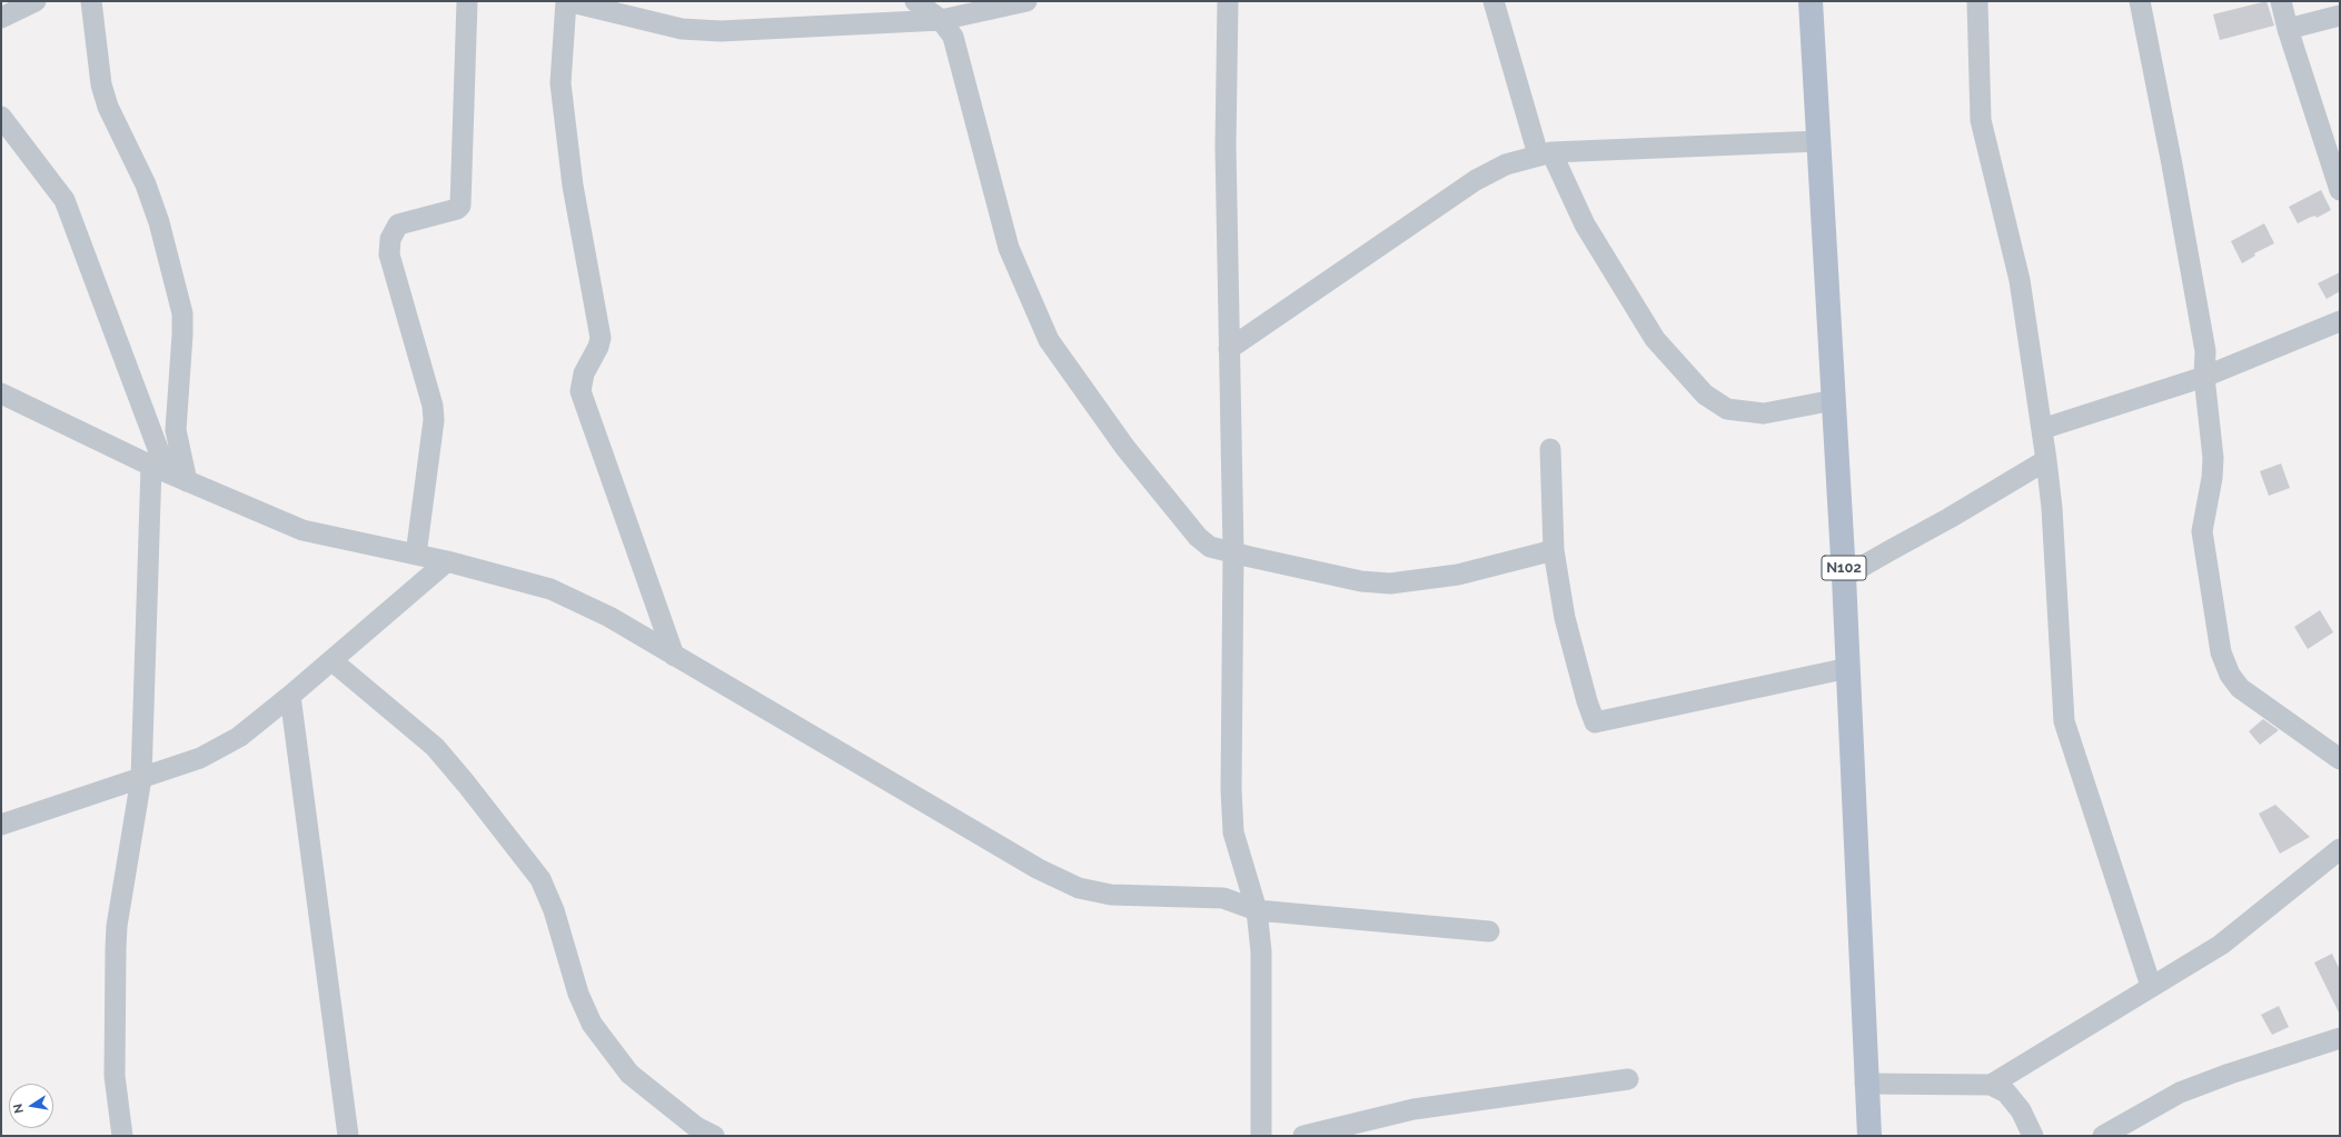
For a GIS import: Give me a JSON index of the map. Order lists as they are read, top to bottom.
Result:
{
  "streets": {
    "main road": ["N102"]
  },
  "north": "left"
}
